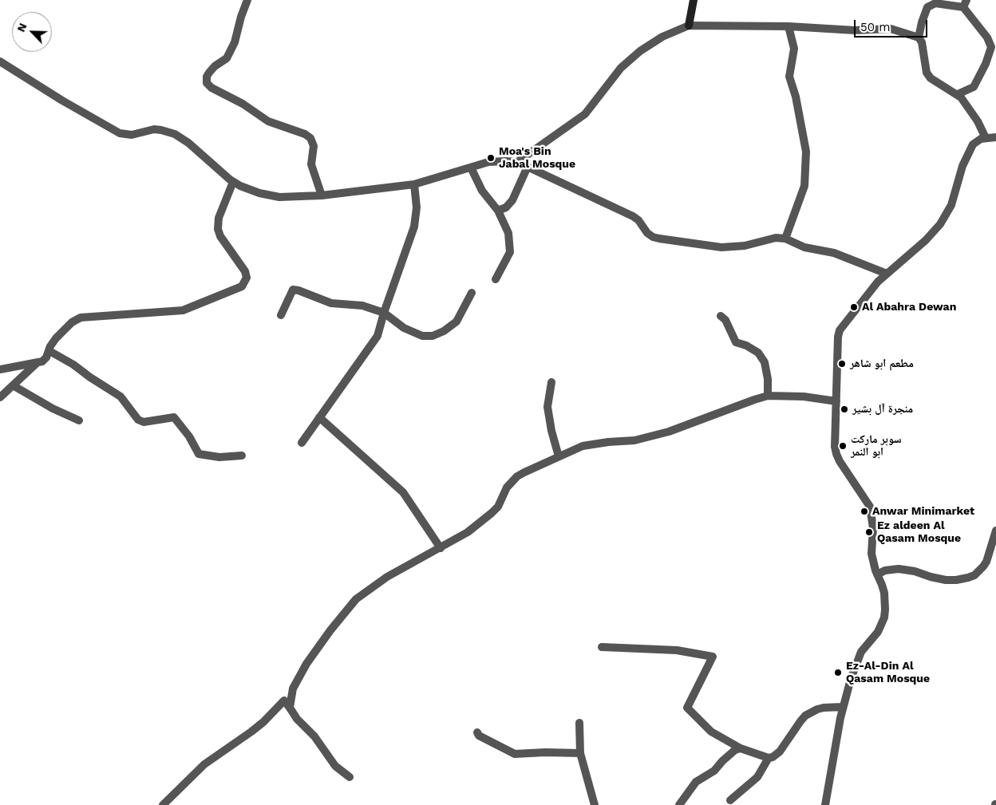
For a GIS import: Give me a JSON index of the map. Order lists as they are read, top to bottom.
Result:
{
  "places": [
    "Moa's Bin Jabal Mosque",
    "Al Abahra Dewan",
    "مطعم ابو شاهر",
    "منجرة آل بشير",
    "سوبر ماركت ابو النمر",
    "Anwar Minimarket",
    "Ez aldeen Al Qasam Mosque",
    "Ez-Al-Din Al Qasam Mosque"
  ],
  "scale_bar": "50 m",
  "north": "top left"
}
